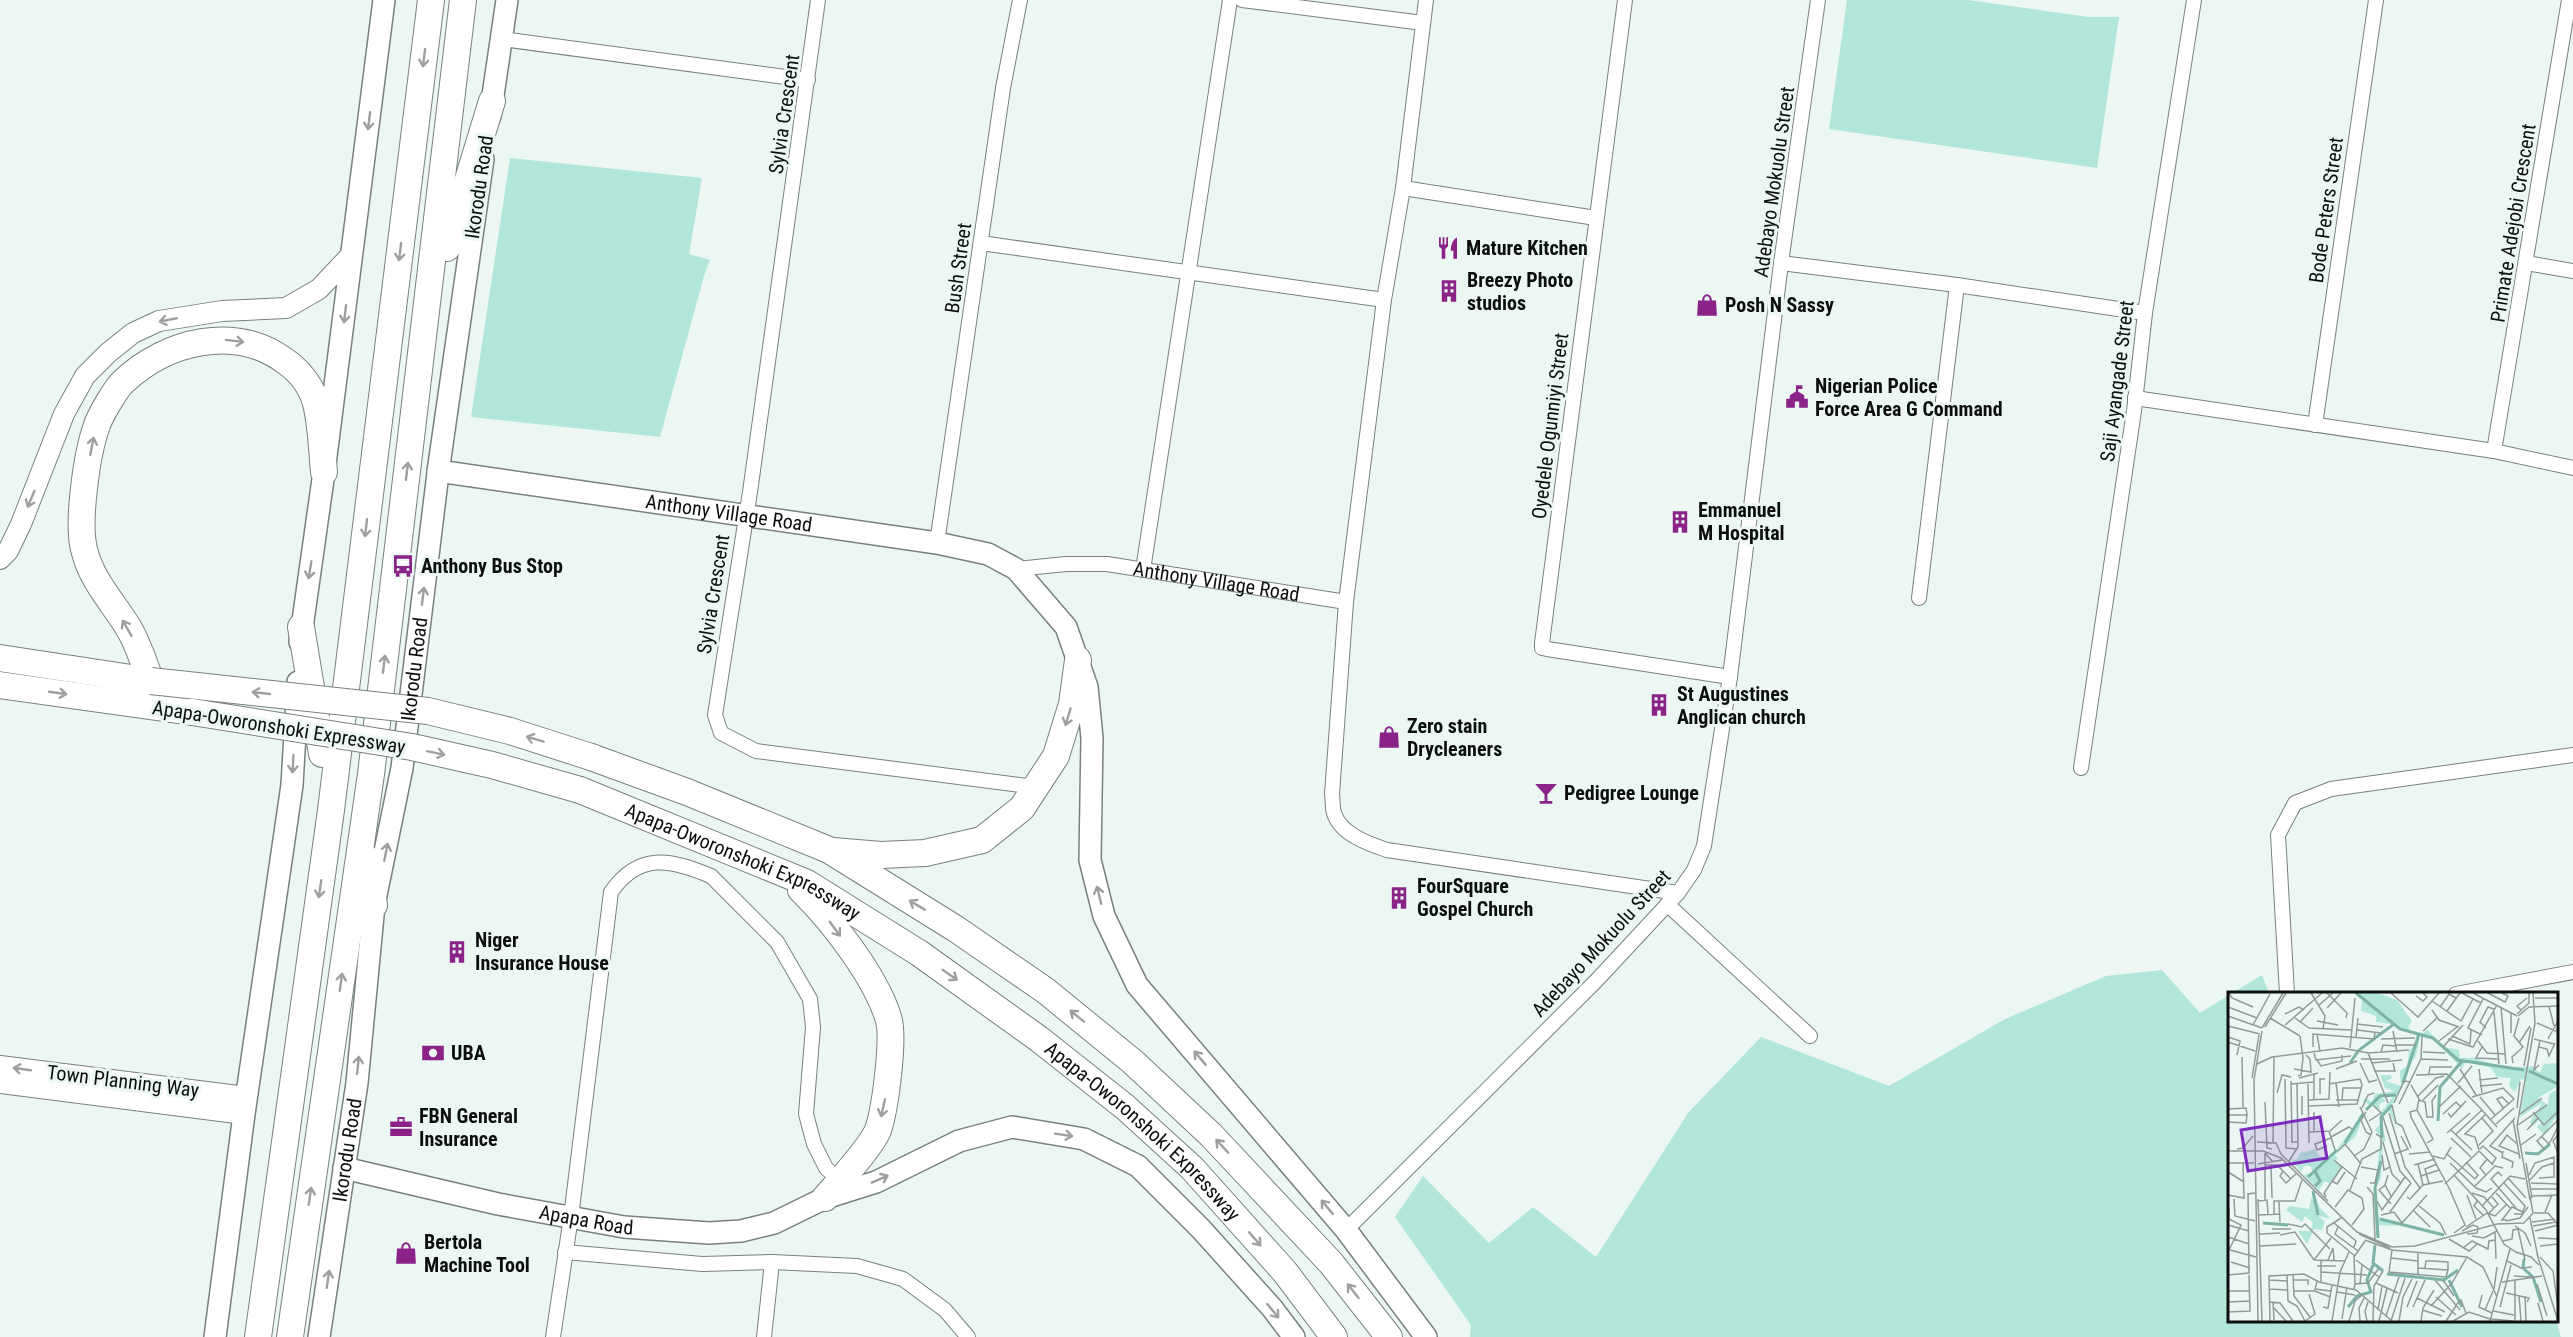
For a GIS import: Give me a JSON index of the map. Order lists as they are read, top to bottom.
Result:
{
  "streets": {
    "highway": ["Ikorodu Road", "Apapa-Oworonshoki Expressway"],
    "main road": ["Anthony Village Road", "Town Planning Way", "Apapa Road"],
    "street": [
      "Sylvia Crescent",
      "Adebayo Mokuolu Street",
      "Bode Peters Street",
      "Primate Adejobi Crescent",
      "Bush Street",
      "Saji Ayangade Street",
      "Oyedele Ogunniyi Street"
    ]
  },
  "crossings": [
    ["Sylvia Crescent", "Anthony Village Road"],
    ["Adebayo Mokuolu Street", "Oyedele Ogunniyi Street"],
    ["Ikorodu Road", "Anthony Village Road"],
    ["Ikorodu Road", "Apapa Road"],
    ["Bush Street", "Anthony Village Road"],
    ["Apapa-Oworonshoki Expressway", "Apapa Road"]
  ],
  "places": {
    "restaurant": ["Mature Kitchen"],
    "building": [
      "Breezy Photo studios",
      "Emmanuel M Hospital",
      "St Augustines Anglican church",
      "FourSquare Gospel Church",
      "Niger Insurance House"
    ],
    "shop": ["Posh N Sassy", "Zero stain Drycleaners", "Bertola Machine Tool"],
    "public building": ["Nigerian Police Force Area G Command"],
    "bus stop": ["Anthony Bus Stop"],
    "bar": ["Pedigree Lounge"],
    "bank": ["UBA"],
    "office": ["FBN General Insurance"]
  }
}
